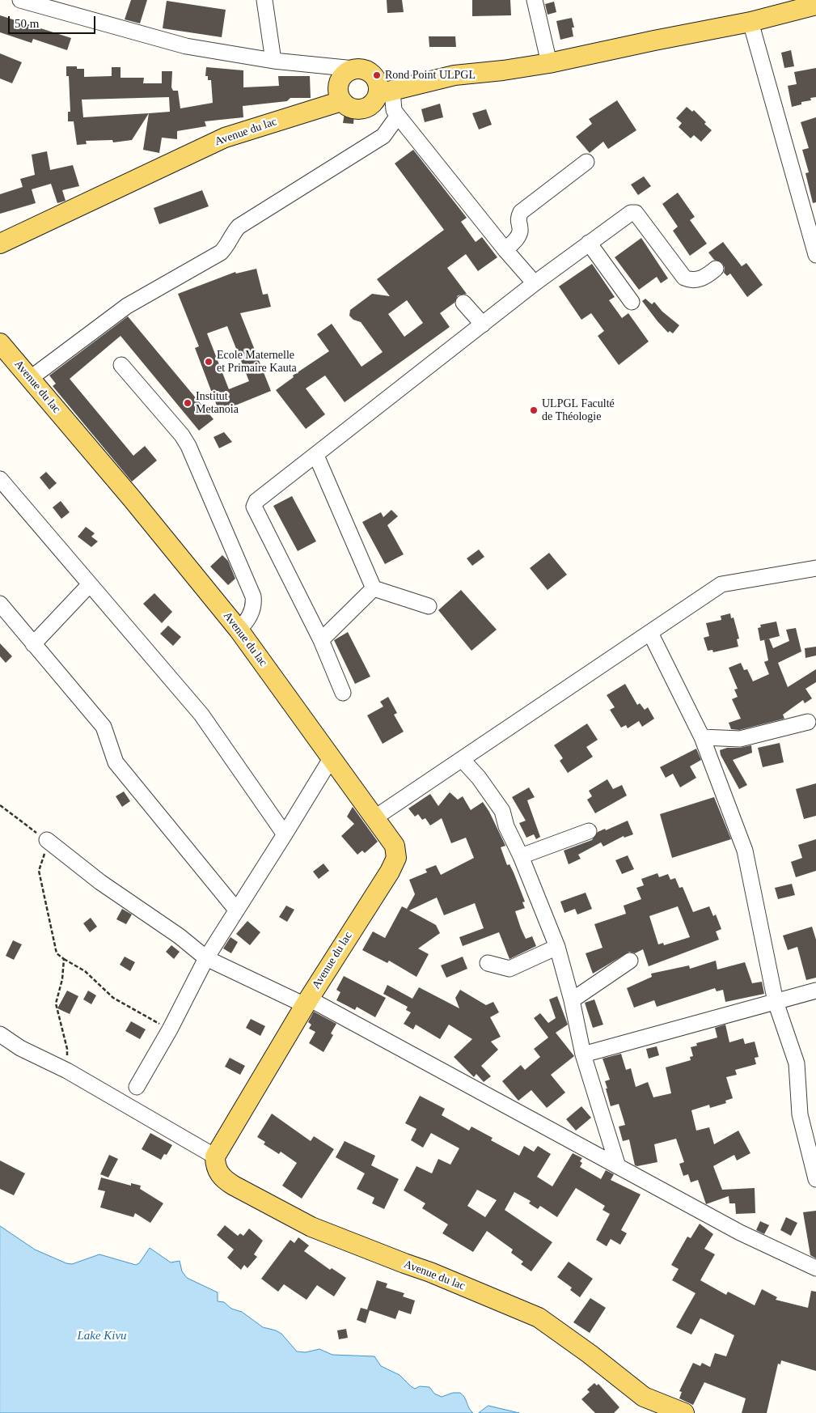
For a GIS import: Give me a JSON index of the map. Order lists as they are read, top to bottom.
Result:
{
  "streets": {
    "main road": ["Avenue du lac"]
  },
  "water": ["Lake Kivu"],
  "places": [
    "Rond Point ULPGL",
    "Ecole Maternelle et Primaire Kauta",
    "Institut Metanoia",
    "ULPGL Faculté de Théologie"
  ],
  "scale_bar": "50 m"
}
